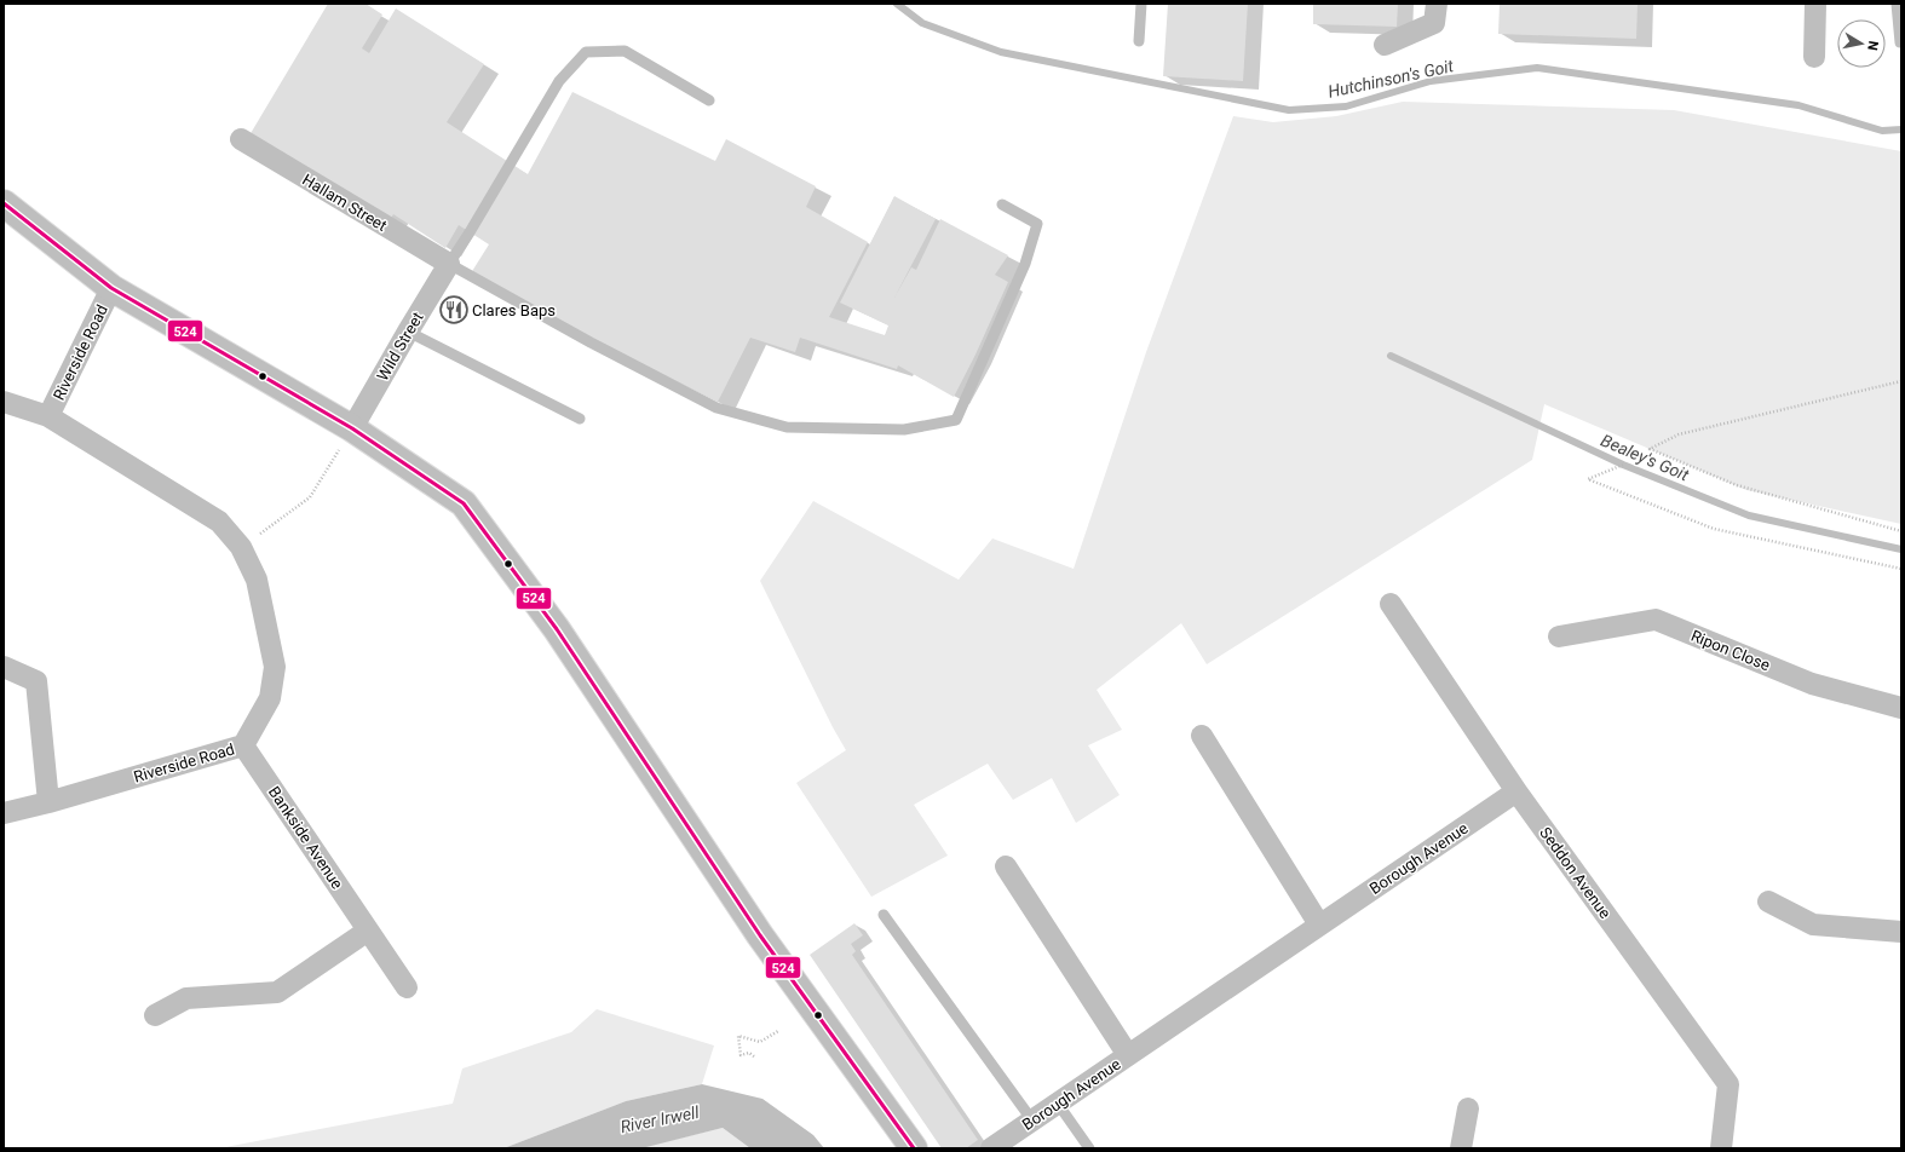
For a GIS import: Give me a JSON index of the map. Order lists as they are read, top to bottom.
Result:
{
  "streets": {
    "street": [
      "Hallam Street",
      "Wild Street",
      "Riverside Road",
      "Ripon Close",
      "Bankside Avenue",
      "Borough Avenue",
      "Seddon Avenue"
    ]
  },
  "crossings": [
    ["Hallam Street", "Wild Street"],
    ["Riverside Road", "Bankside Avenue"],
    ["Borough Avenue", "Seddon Avenue"]
  ],
  "water": ["Hutchinson's Goit", "Bealey's Goit", "River Irwell"],
  "places": {
    "restaurant": ["Clares Baps"]
  },
  "lines": ["transit line 524"],
  "north": "right"
}
